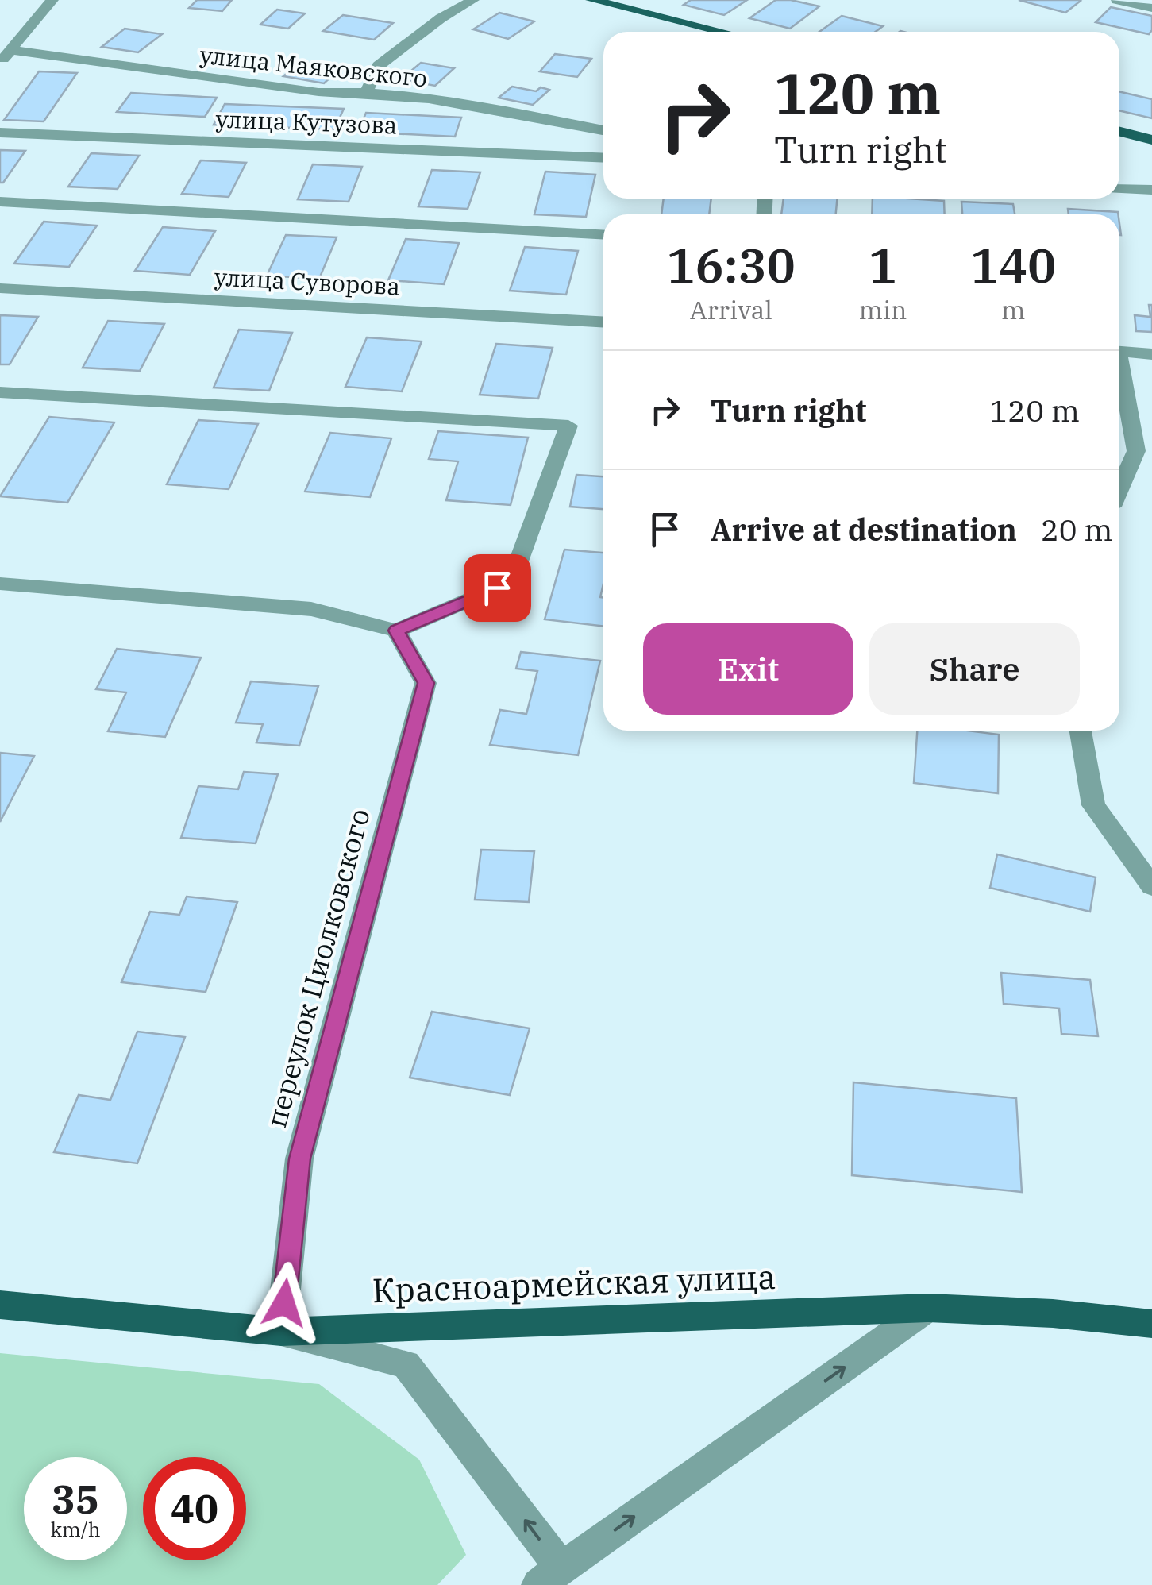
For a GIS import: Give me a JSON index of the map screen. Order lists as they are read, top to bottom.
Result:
{
  "streets": {
    "main road": ["Красноармейская улица"],
    "street": [
      "улица Маяковского",
      "улица Кутузова",
      "улица Суворова",
      "переулок Циолковского"
    ]
  },
  "crossings": [
    ["переулок Циолковского", "Красноармейская улица"]
  ],
  "page": {
    "turn": ["120 m", "Turn right"],
    "eta": [
      "16:30",
      "Arrival",
      "1",
      "min",
      "140",
      "m"
    ],
    "list": [
      {
        "name": "Turn right",
        "value": "120 m"
      },
      {
        "name": "Arrive at destination",
        "value": "20 m"
      }
    ],
    "buttons": ["Exit", "Share"],
    "speed": "35 km/h",
    "limit": "40"
  }
}
